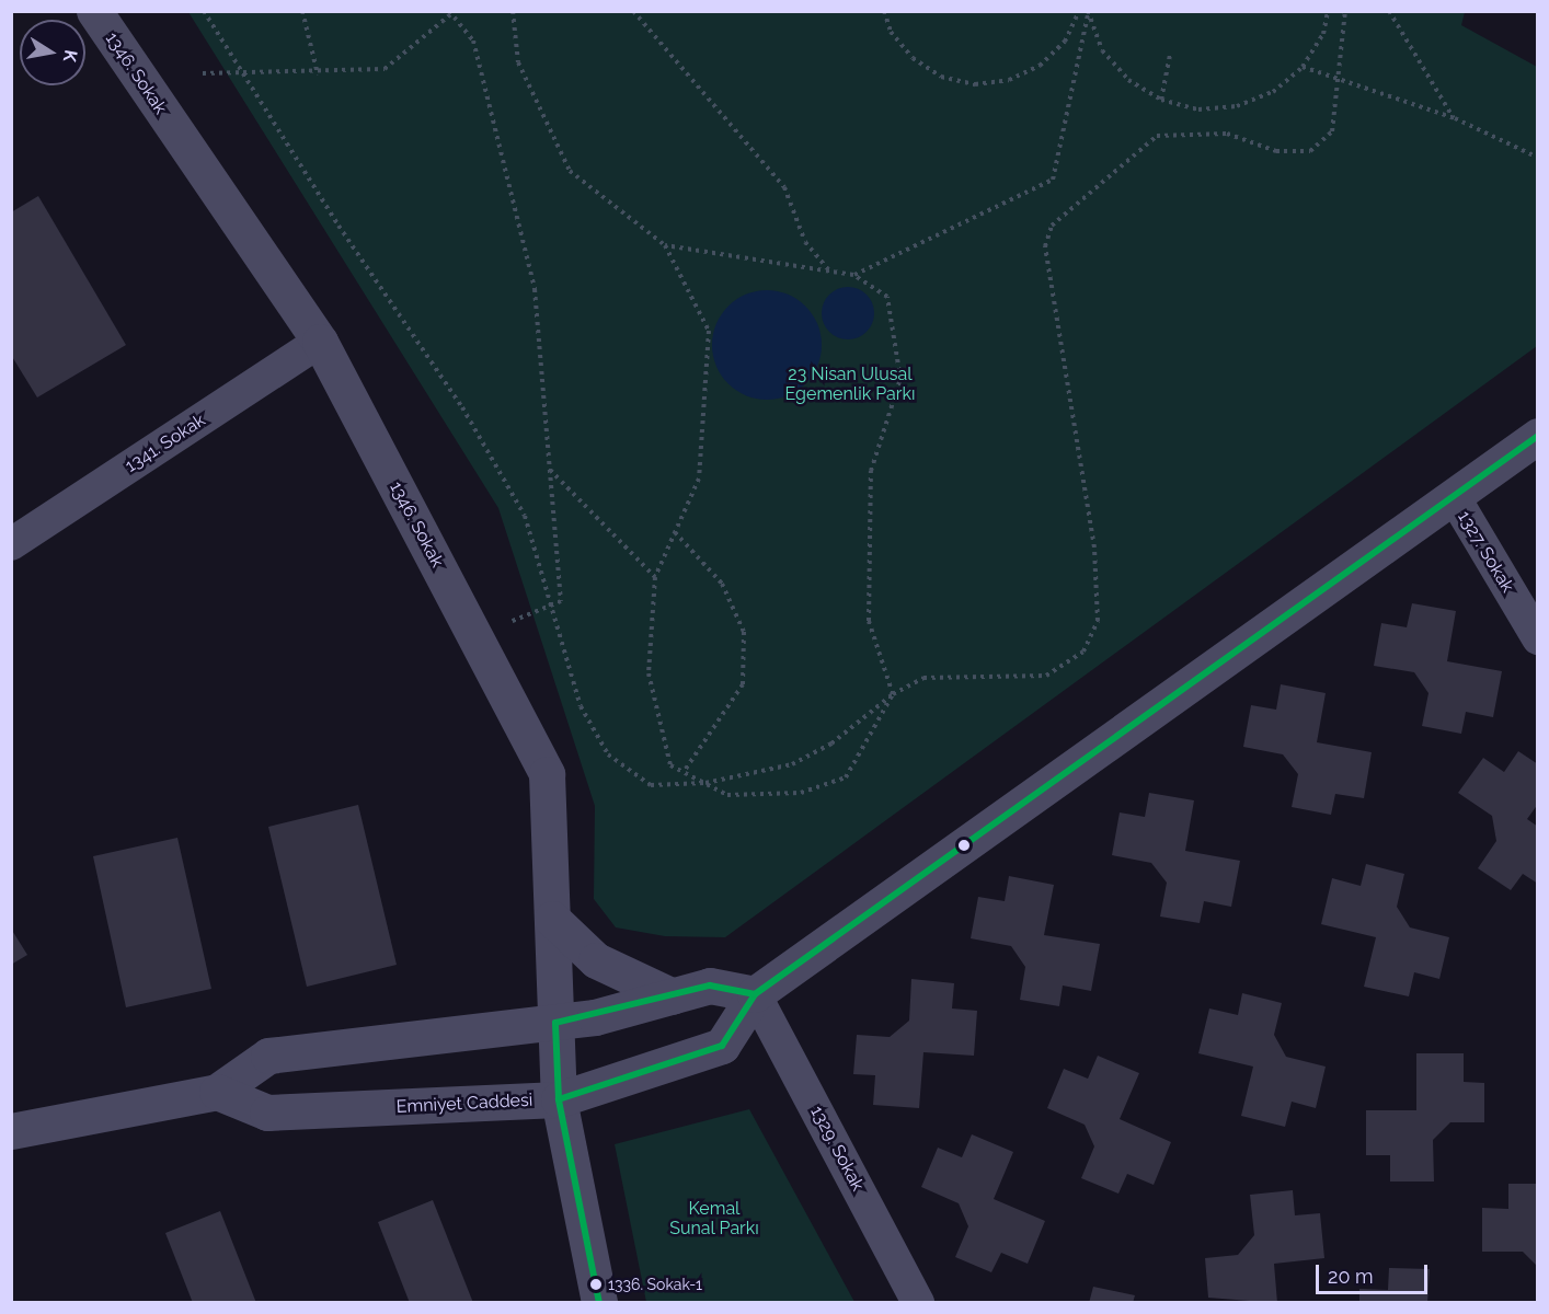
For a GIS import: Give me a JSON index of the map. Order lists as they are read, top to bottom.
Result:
{
  "streets": {
    "street": [
      "1346. Sokak",
      "1341. Sokak",
      "1327. Sokak",
      "Emniyet Caddesi",
      "1329. Sokak"
    ]
  },
  "crossings": [
    ["1346. Sokak", "1341. Sokak"],
    ["1346. Sokak", "Emniyet Caddesi"],
    ["1327. Sokak", "Emniyet Caddesi"],
    ["Emniyet Caddesi", "1329. Sokak"]
  ],
  "parks": ["23 Nisan Ulusal Egemenlik Parkı", "Kemal Sunal Parkı"],
  "places": ["1336. Sokak-1"],
  "scale_bar": "20 m",
  "north": "right"
}
